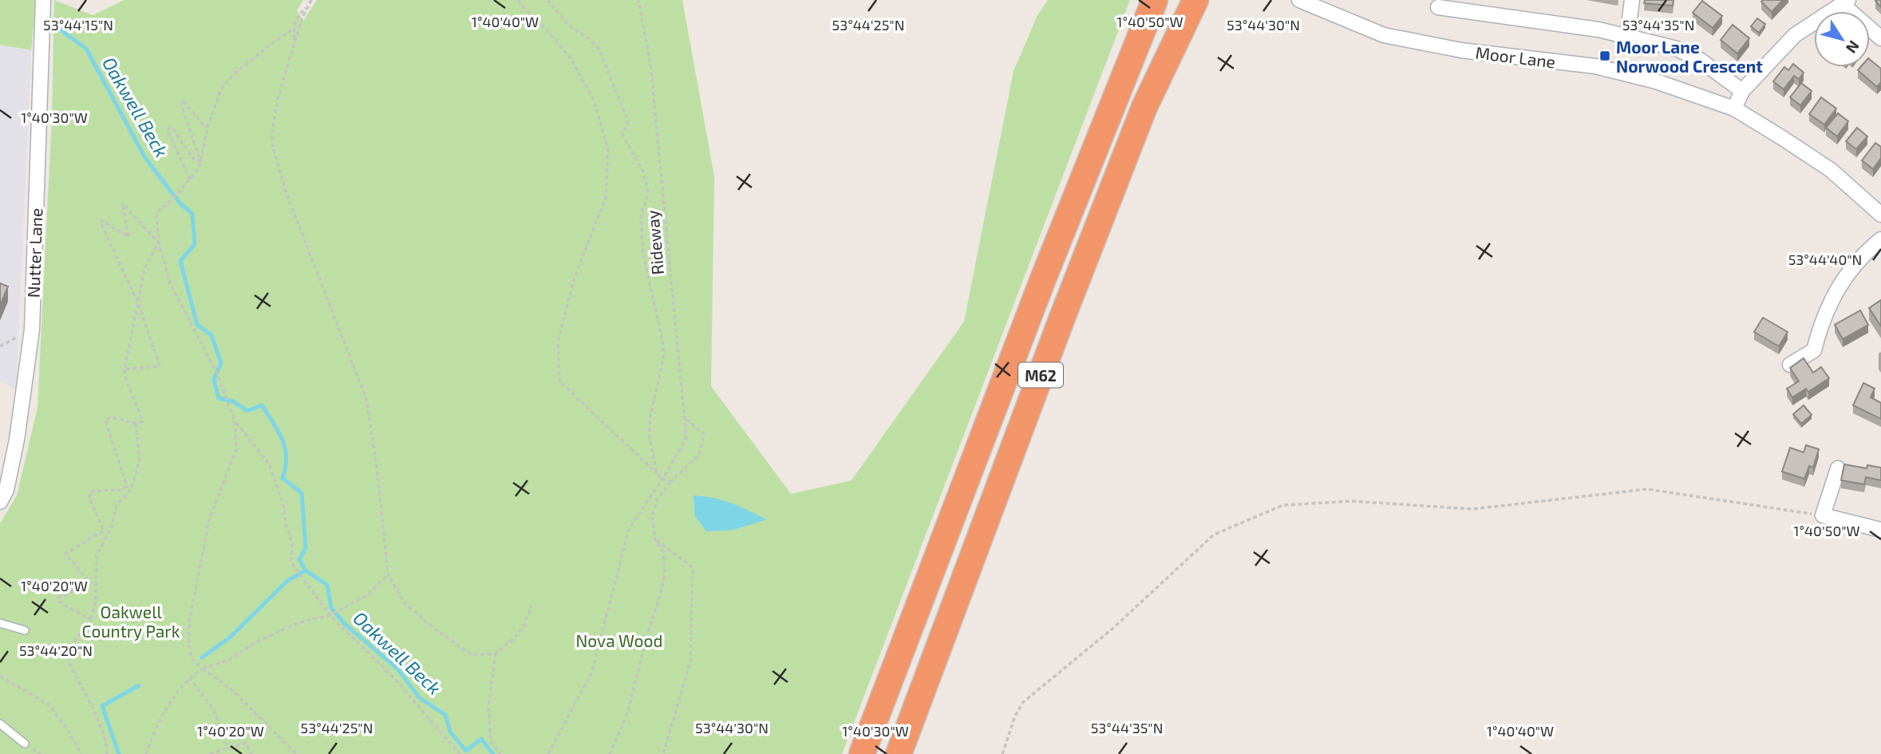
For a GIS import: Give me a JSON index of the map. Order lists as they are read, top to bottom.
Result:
{
  "streets": {
    "highway": ["M62"],
    "street": ["Moor Lane", "Nutter Lane"],
    "path": ["Rideway"]
  },
  "water": ["Oakwell Beck"],
  "parks": ["Oakwell Country Park", "Nova Wood"],
  "places": {
    "transit": ["Moor Lane Norwood Crescent"]
  },
  "north": "bottom right",
  "coordinates": [
    "1°40'40\"W",
    "1°40'50\"W",
    "53°44'15\"N",
    "53°44'25\"N",
    "53°44'30\"N",
    "53°44'35\"N",
    "1°40'30\"W",
    "53°44'40\"N",
    "1°40'20\"W",
    "53°44'20\"N"
  ]
}
